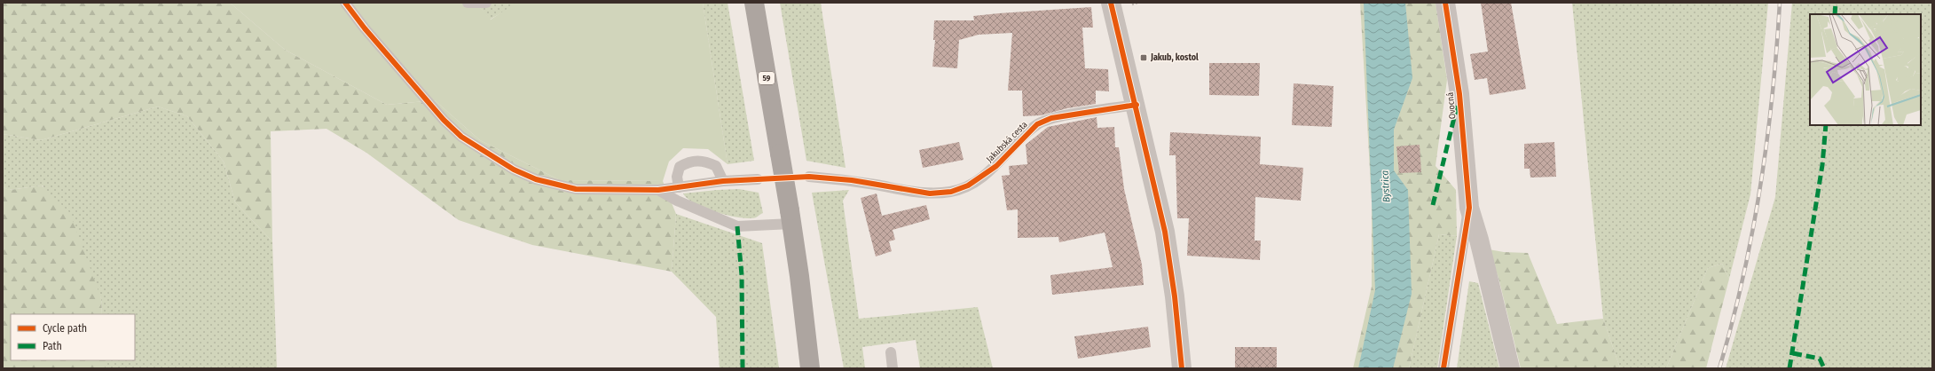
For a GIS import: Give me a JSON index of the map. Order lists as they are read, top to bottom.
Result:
{
  "streets": {
    "main road": ["59"],
    "street": ["Ovocná"],
    "lane": ["Jakubská cesta"]
  },
  "water": ["Bystrica"],
  "places": {
    "transit": ["Jakub, kostol"]
  },
  "legend": ["Cycle path", "Path"]
}
